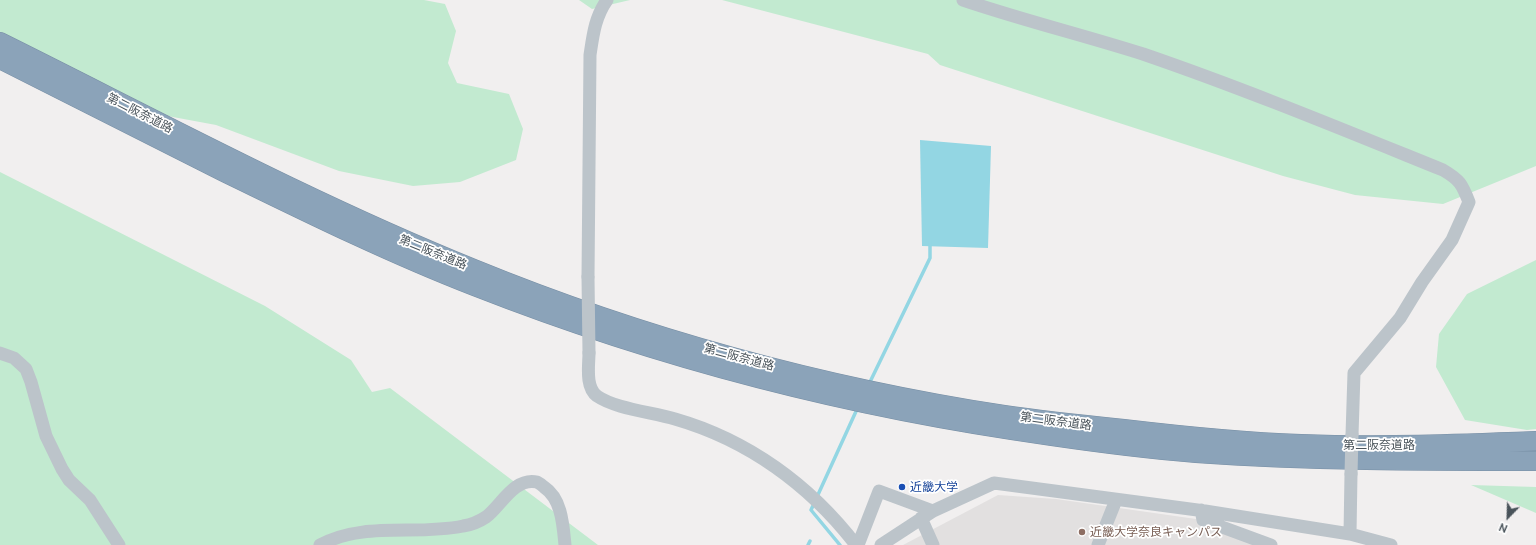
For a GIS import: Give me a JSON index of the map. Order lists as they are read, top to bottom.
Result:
{
  "streets": {
    "highway": ["第二阪奈道路"]
  },
  "places": ["近畿大学", "近畿大学奈良キャンパス"],
  "north": "bottom left"
}
